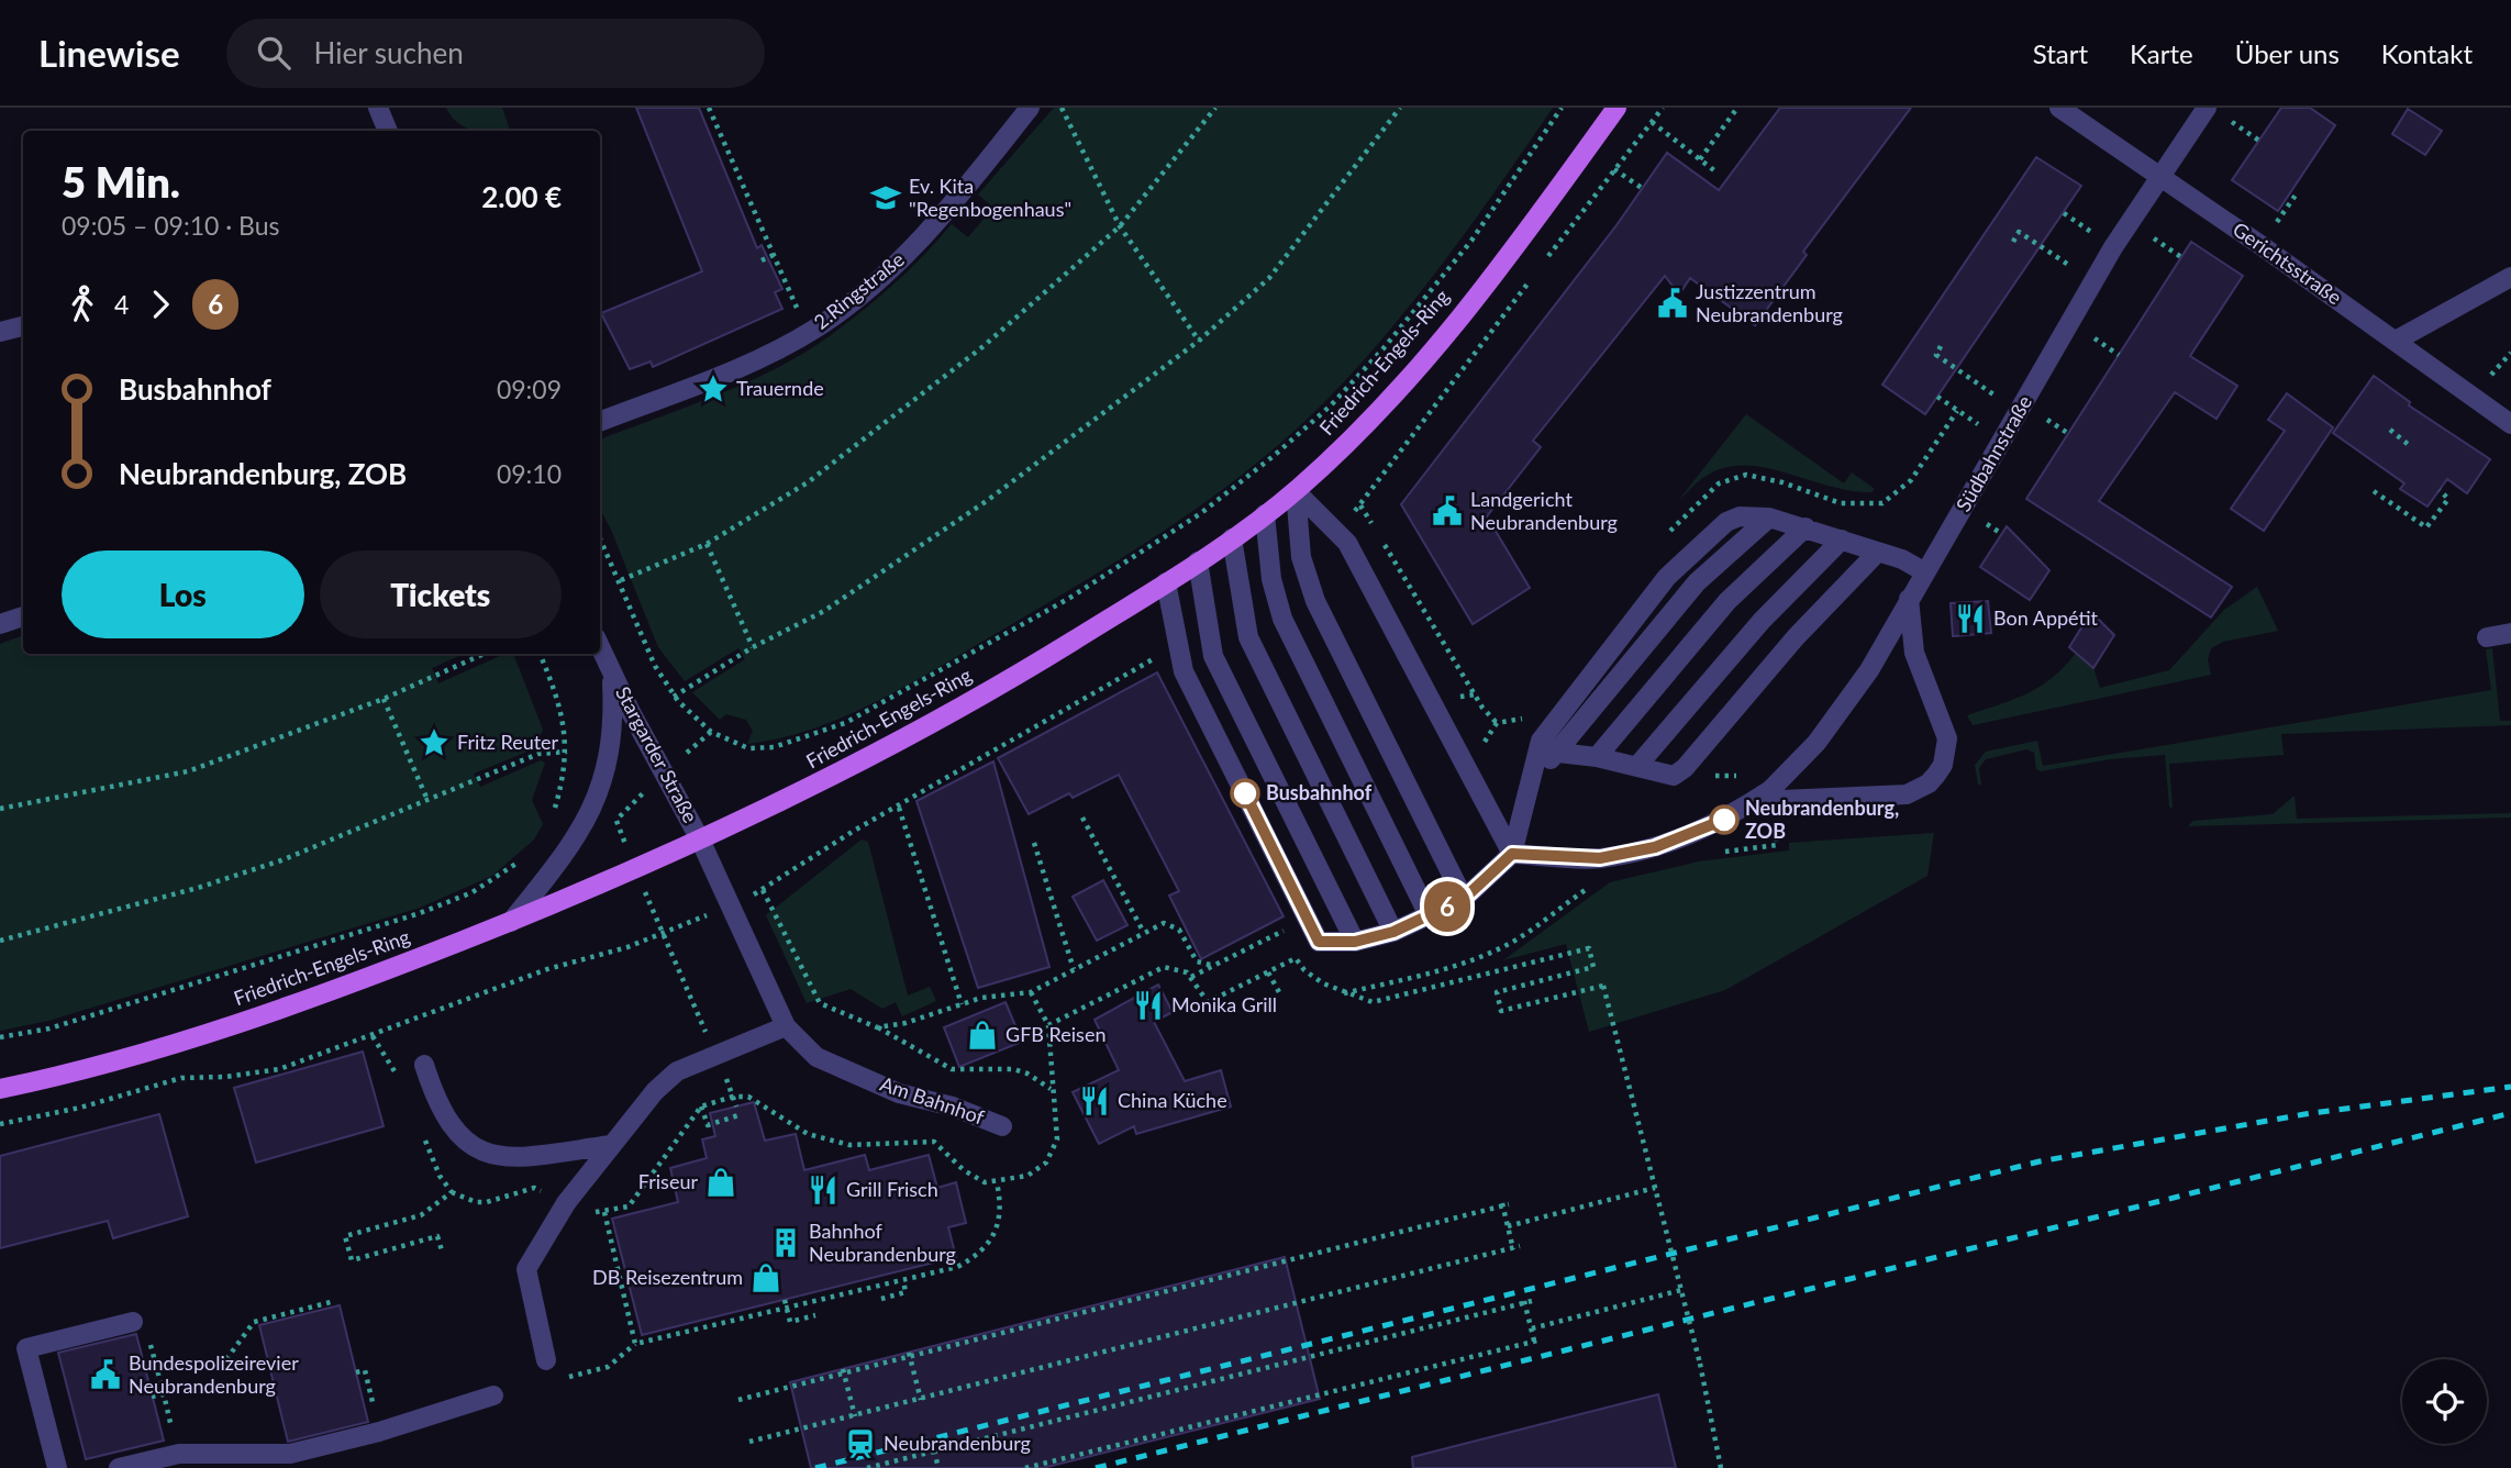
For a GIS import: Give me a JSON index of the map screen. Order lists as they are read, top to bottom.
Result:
{
  "streets": {
    "main road": ["Friedrich-Engels-Ring"],
    "street": [
      "Gerichtsstraße",
      "2.Ringstraße",
      "Südbahnstraße",
      "Stargarder Straße",
      "Am Bahnhof"
    ]
  },
  "crossings": [
    ["Gerichtsstraße", "Südbahnstraße"],
    ["Friedrich-Engels-Ring", "Stargarder Straße"],
    ["Friedrich-Engels-Ring", "Am Bahnhof"],
    ["Stargarder Straße", "Am Bahnhof"]
  ],
  "places": {
    "school or university": ["Ev. Kita \"Regenbogenhaus\""],
    "public building": ["Justizzentrum Neubrandenburg", "Landgericht Neubrandenburg", "Bundespolizeirevier Neubrandenburg"],
    "place": ["Trauernde", "Fritz Reuter"],
    "restaurant": [
      "Bon Appétit",
      "Monika Grill",
      "China Küche",
      "Grill Frisch"
    ],
    "other": ["Busbahnhof", "Neubrandenburg, ZOB"],
    "shop": ["GFB Reisen", "Friseur", "DB Reisezentrum"],
    "building": ["Bahnhof Neubrandenburg"],
    "station": ["Neubrandenburg"]
  },
  "lines": ["bus line 6"],
  "page": {
    "header": "Linewise",
    "search": "Hier suchen",
    "nav": [
      "Start",
      "Karte",
      "Über uns",
      "Kontakt"
    ],
    "on_map": "6",
    "heading": ["5 Min.", "09:05 – 09:10 · Bus", "2.00 €"],
    "legs": ["4", "6"],
    "list": [
      {
        "name": "Busbahnhof",
        "value": "09:09"
      },
      {
        "name": "Neubrandenburg, ZOB",
        "value": "09:10"
      }
    ],
    "buttons": ["Los", "Tickets"]
  }
}
